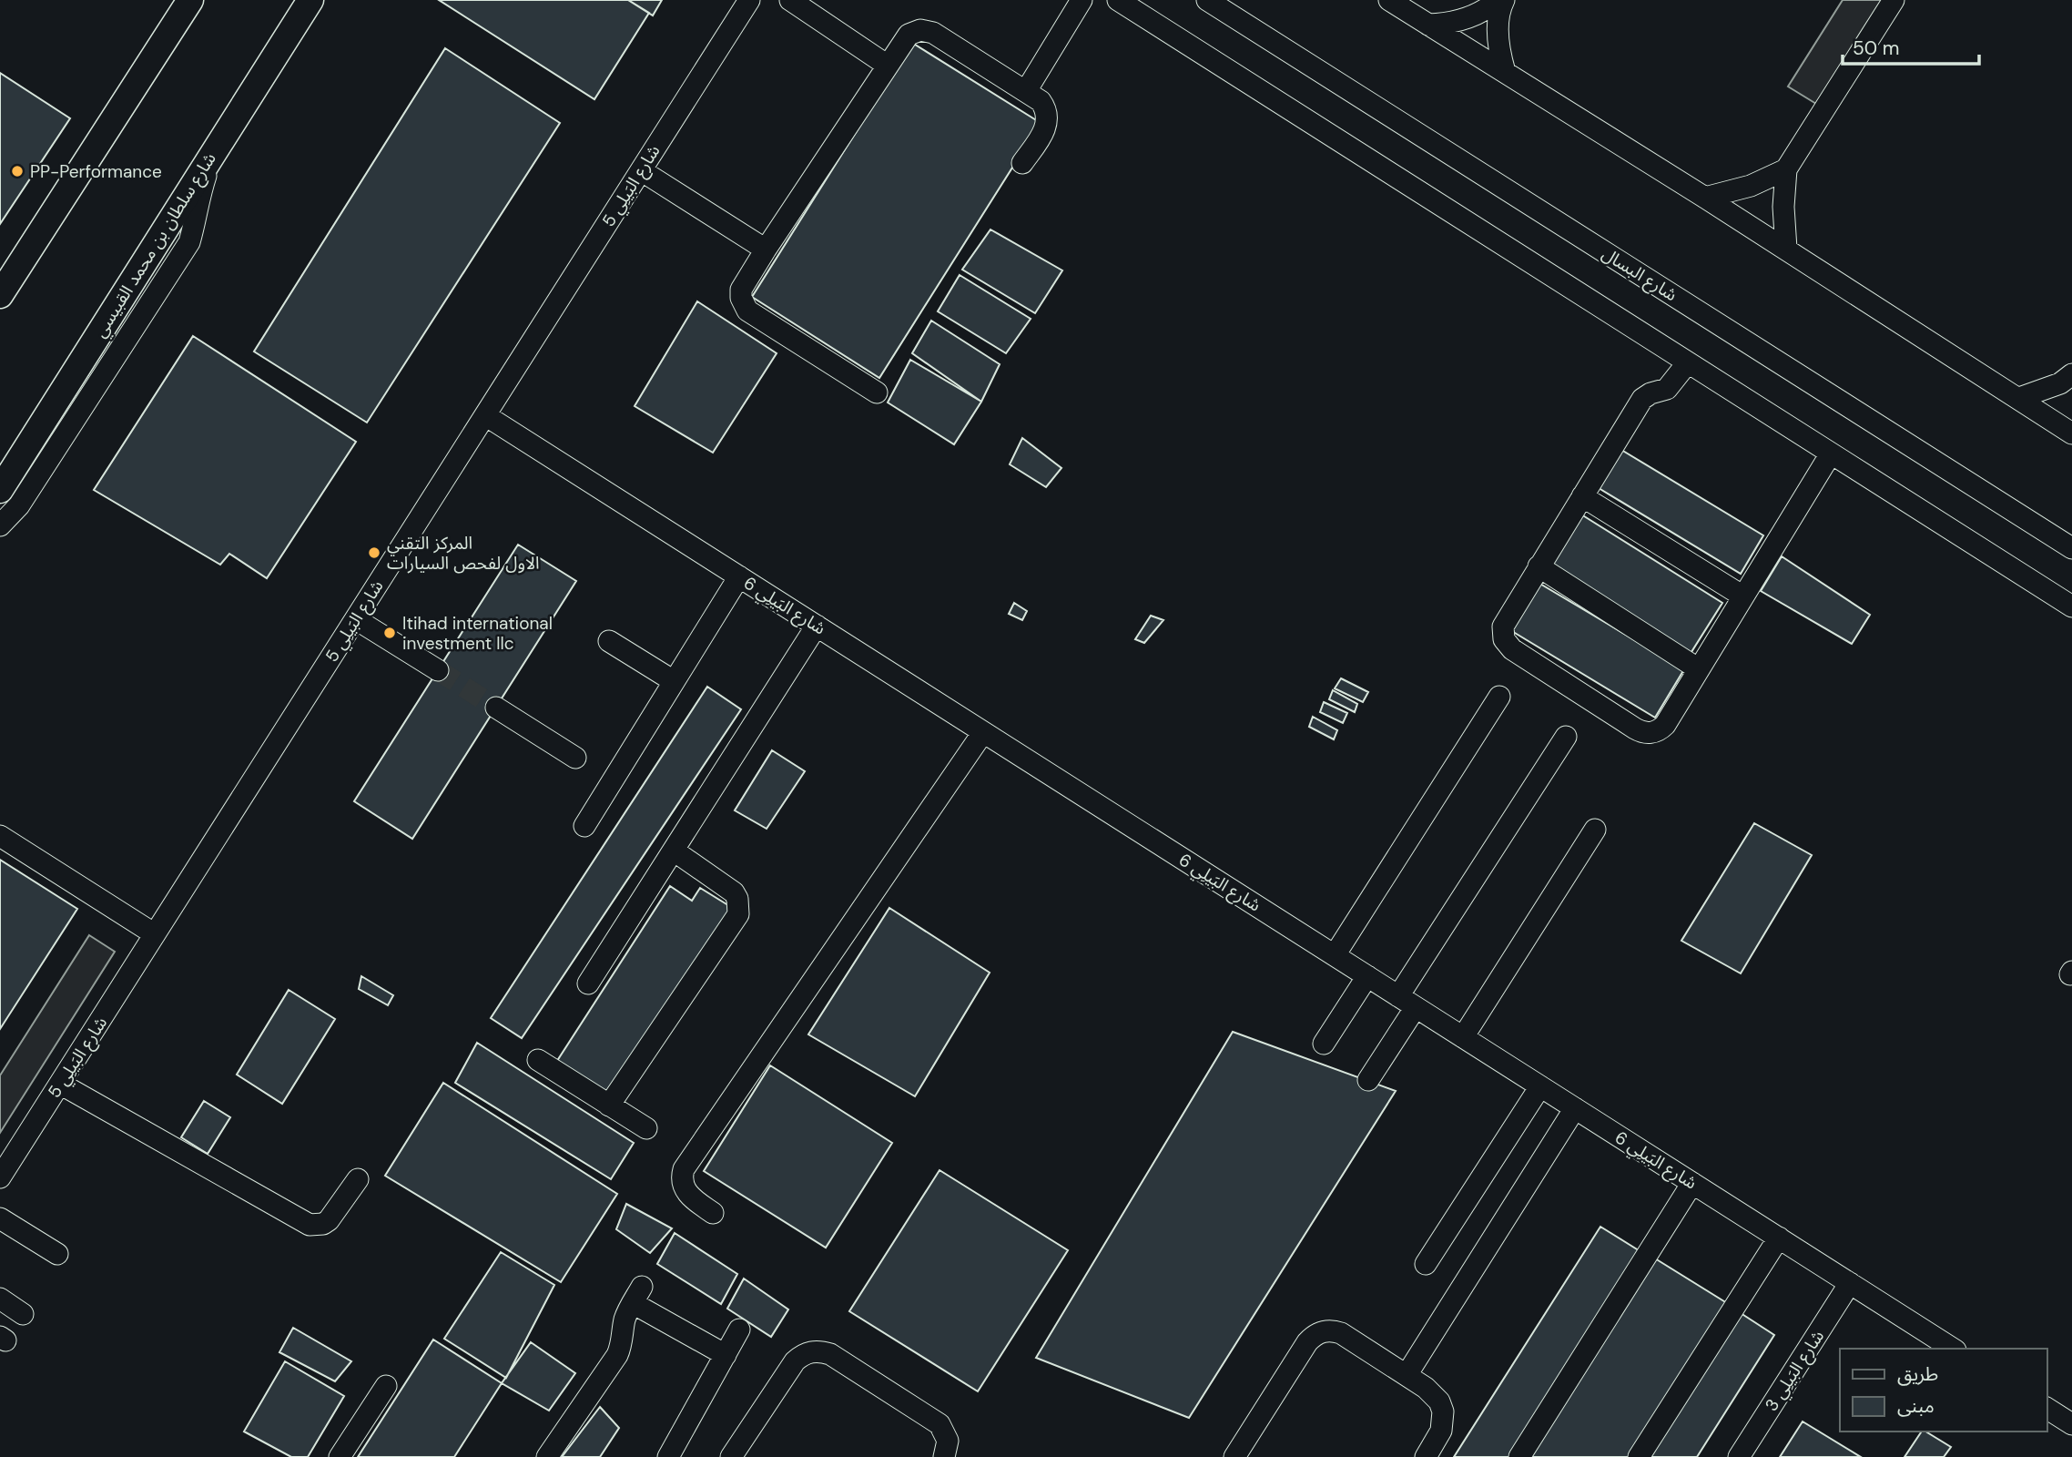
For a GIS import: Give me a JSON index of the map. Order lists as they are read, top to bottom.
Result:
{
  "streets": {
    "main road": ["شارع سلطان بن محمد القبيسي"],
    "street": [
      "شارع البَيلِي 5",
      "شارع البسال",
      "شارع البَيلِي 6",
      "شارع البَيلِي 3"
    ]
  },
  "crossings": [
    ["شارع البَيلِي 5", "شارع البَيلِي 6"],
    ["شارع البَيلِي 6", "شارع البَيلِي 3"]
  ],
  "places": ["PP-Performance", "المركز التقني الاول لفحص السيارات", "Itihad international investment llc"],
  "legend": ["طريق", "مبنى"],
  "scale_bar": "50 m"
}
